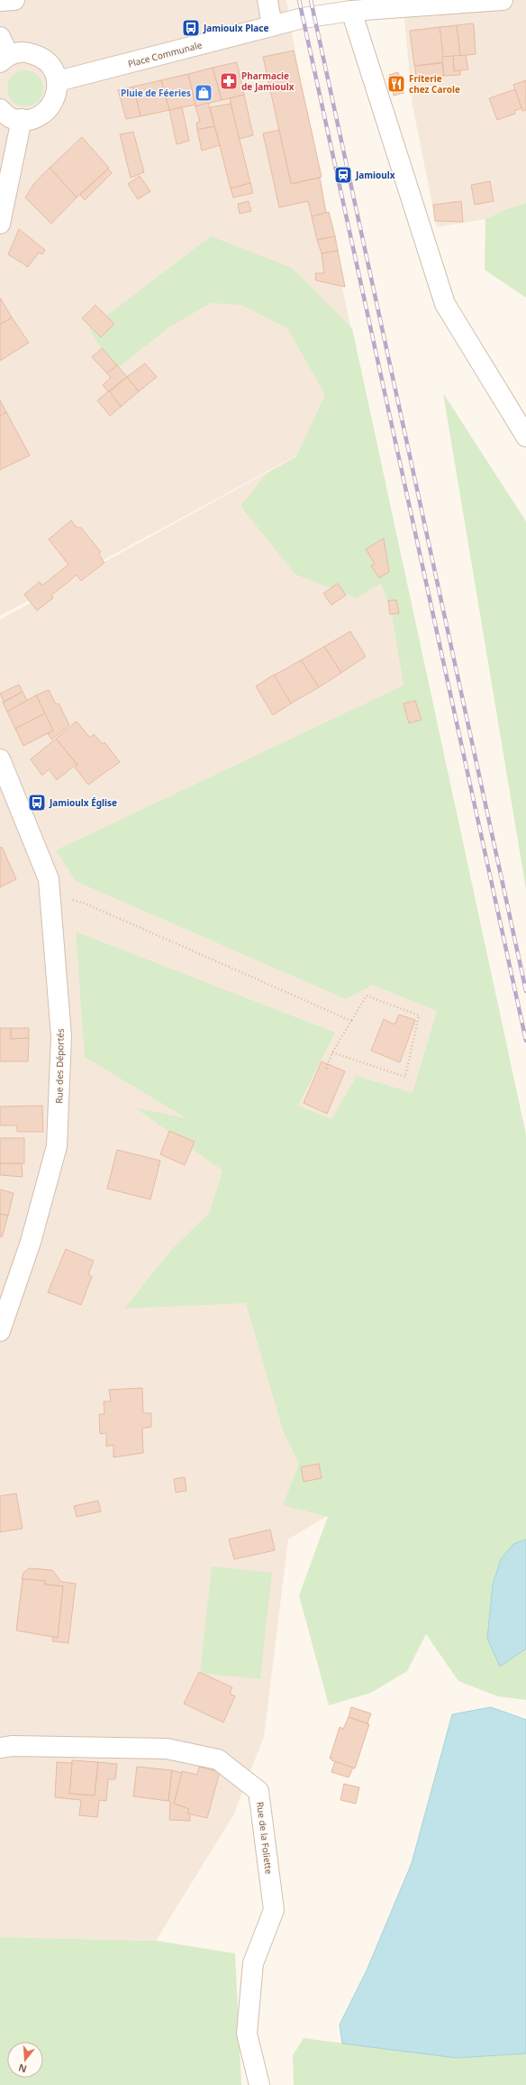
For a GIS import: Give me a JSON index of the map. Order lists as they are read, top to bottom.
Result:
{
  "streets": {
    "street": ["Place Communale", "Rue des Déportés", "Rue de la Foliette"]
  },
  "places": {
    "bus stop": ["Jamioulx Place", "Jamioulx Église"],
    "pharmacy": ["Pharmacie de Jamioulx"],
    "restaurant": ["Friterie chez Carole"],
    "shop": ["Pluie de Féeries"],
    "station": ["Jamioulx"]
  },
  "north": "bottom"
}
